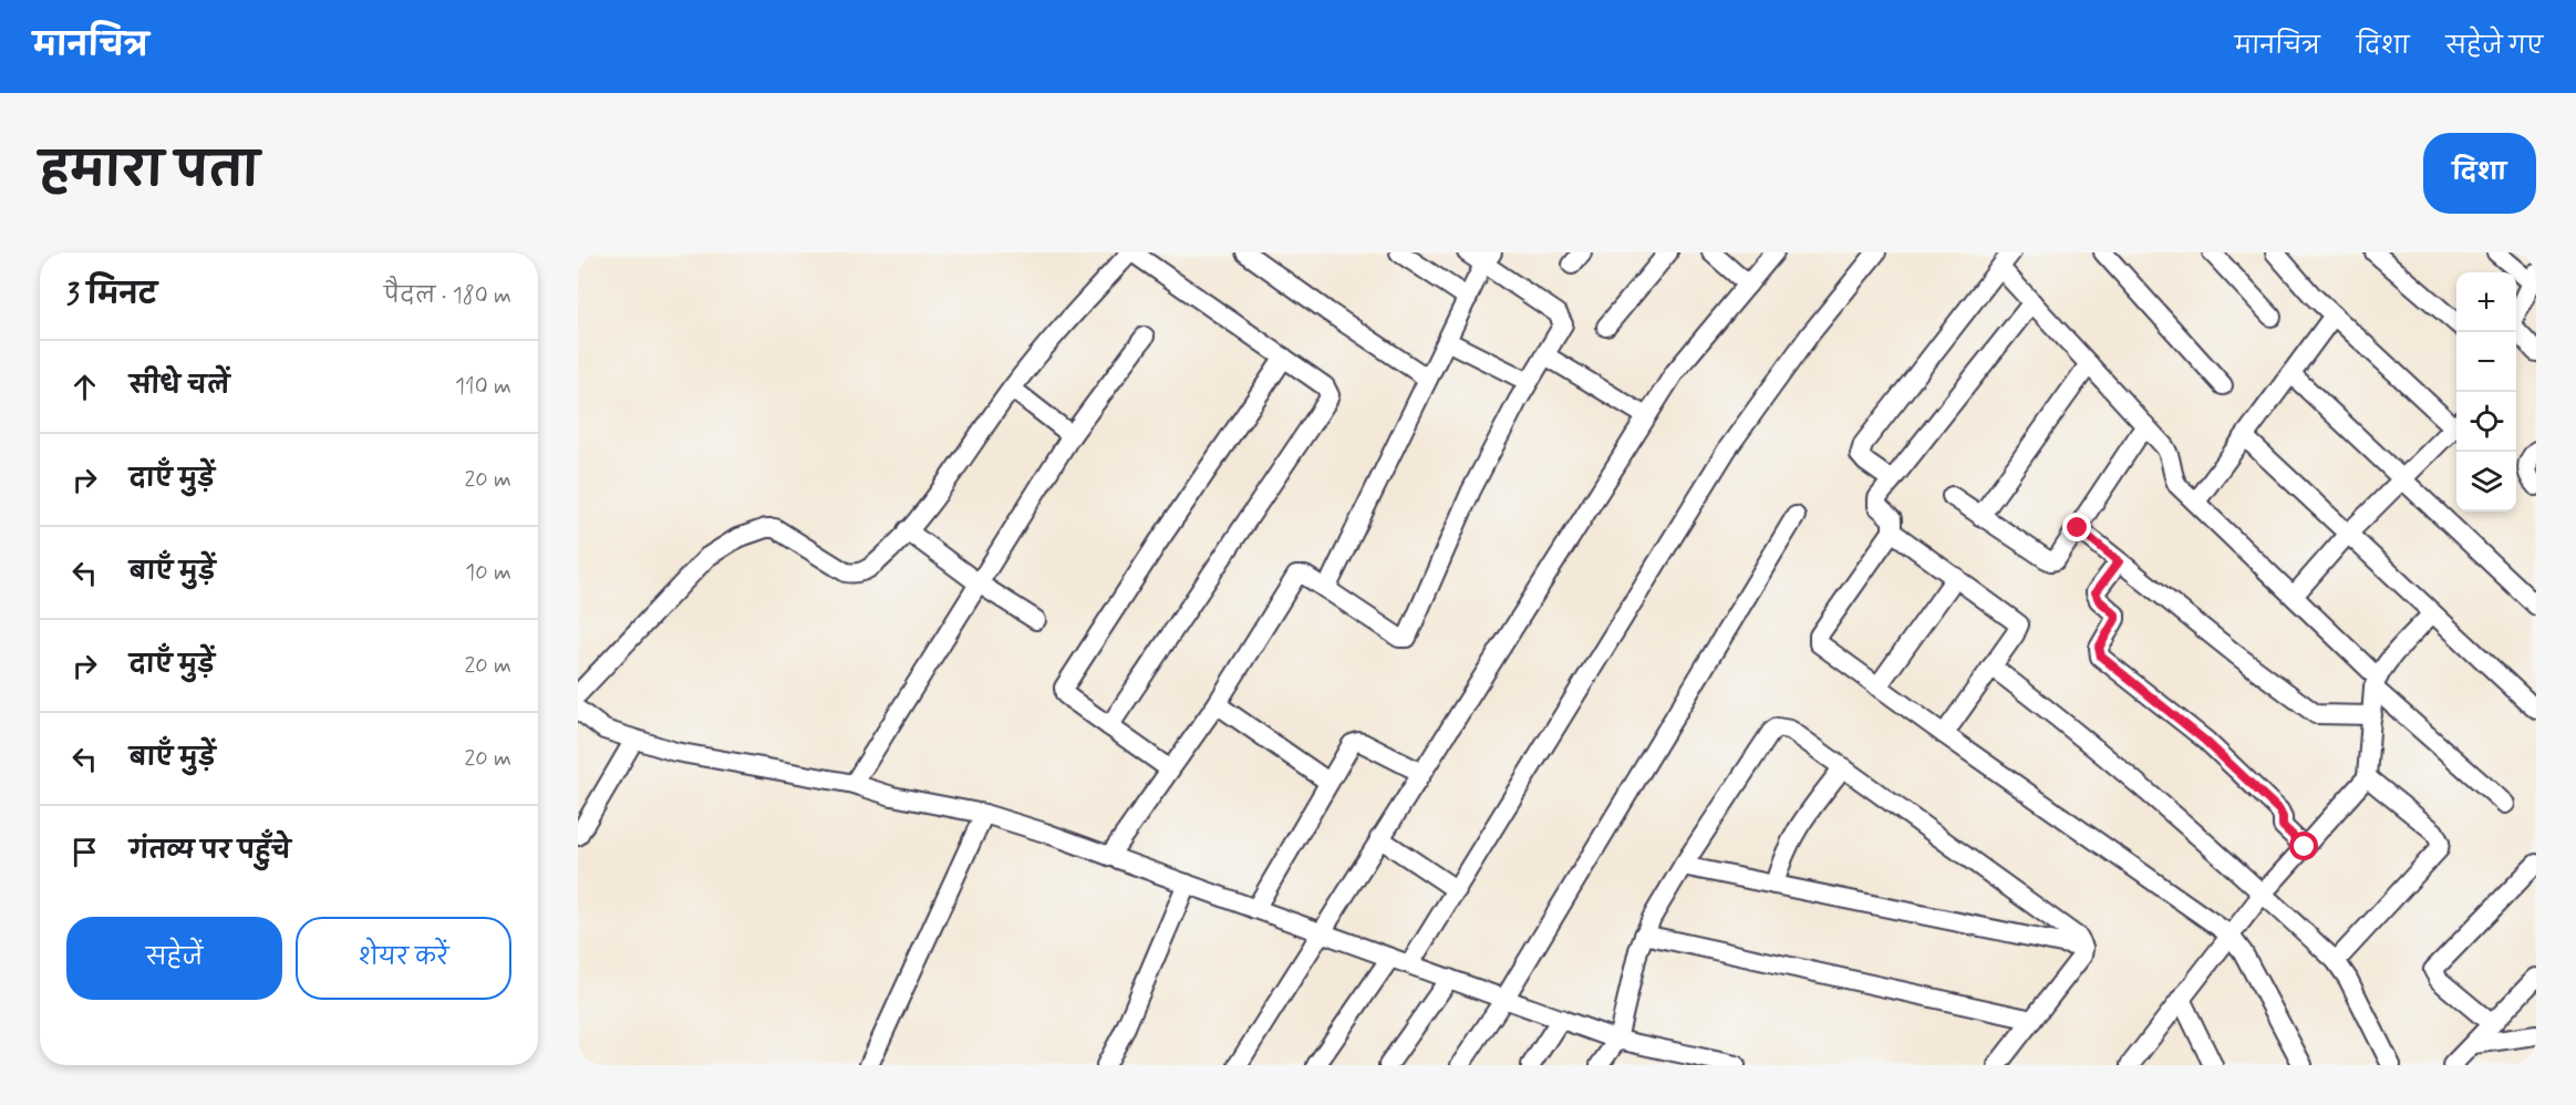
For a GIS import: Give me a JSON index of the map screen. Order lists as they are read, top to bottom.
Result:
{
  "page": {
    "header": "मानचित्र",
    "nav": ["मानचित्र", "दिशा", "सहेजे गए"],
    "title": "हमारा पता",
    "buttons": [
      "दिशा",
      ["सहेजें", "शेयर करें"]
    ],
    "heading": ["3 मिनट", "पैदल · 180 m"],
    "map_buttons": ["+", "−"],
    "list": [
      ["सीधे चलें", "110 m"],
      ["दाएँ मुड़ें", "20 m"],
      ["बाएँ मुड़ें", "10 m"],
      ["दाएँ मुड़ें", "20 m"],
      ["बाएँ मुड़ें", "20 m"],
      "गंतव्य पर पहुँचे"
    ]
  }
}
